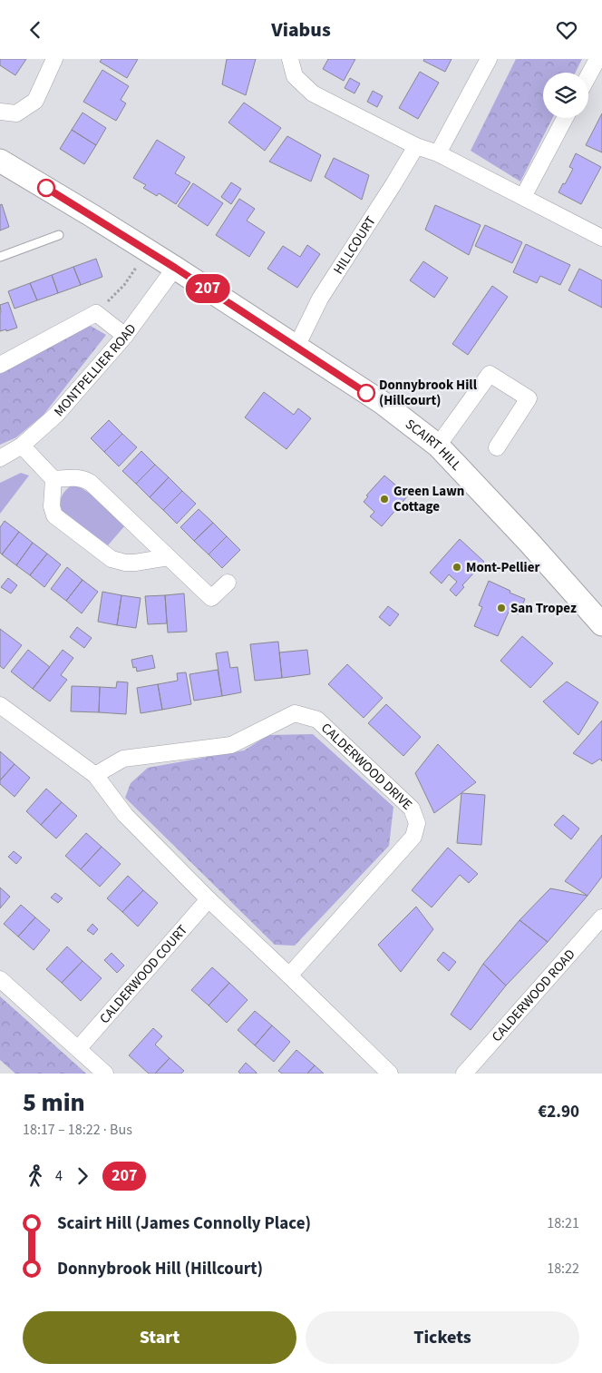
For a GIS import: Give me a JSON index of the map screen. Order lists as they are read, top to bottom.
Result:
{
  "streets": {
    "street": [
      "HILLCOURT",
      "MONTPELLIER ROAD",
      "SCAIRT HILL",
      "CALDERWOOD DRIVE",
      "CALDERWOOD COURT",
      "CALDERWOOD ROAD"
    ]
  },
  "crossings": [
    ["HILLCOURT", "SCAIRT HILL"],
    ["MONTPELLIER ROAD", "SCAIRT HILL"]
  ],
  "places": [
    "Donnybrook Hill (Hillcourt)",
    "Green Lawn Cottage",
    "Mont-Pellier",
    "San Tropez"
  ],
  "lines": ["bus line 207"],
  "page": {
    "header": "Viabus",
    "on_map": "207",
    "heading": ["5 min", "18:17 – 18:22 · Bus", "€2.90"],
    "legs": ["4", "207"],
    "list": [
      {
        "name": "Scairt Hill (James Connolly Place)",
        "value": "18:21"
      },
      {
        "name": "Donnybrook Hill (Hillcourt)",
        "value": "18:22"
      }
    ],
    "buttons": ["Start", "Tickets"]
  }
}
